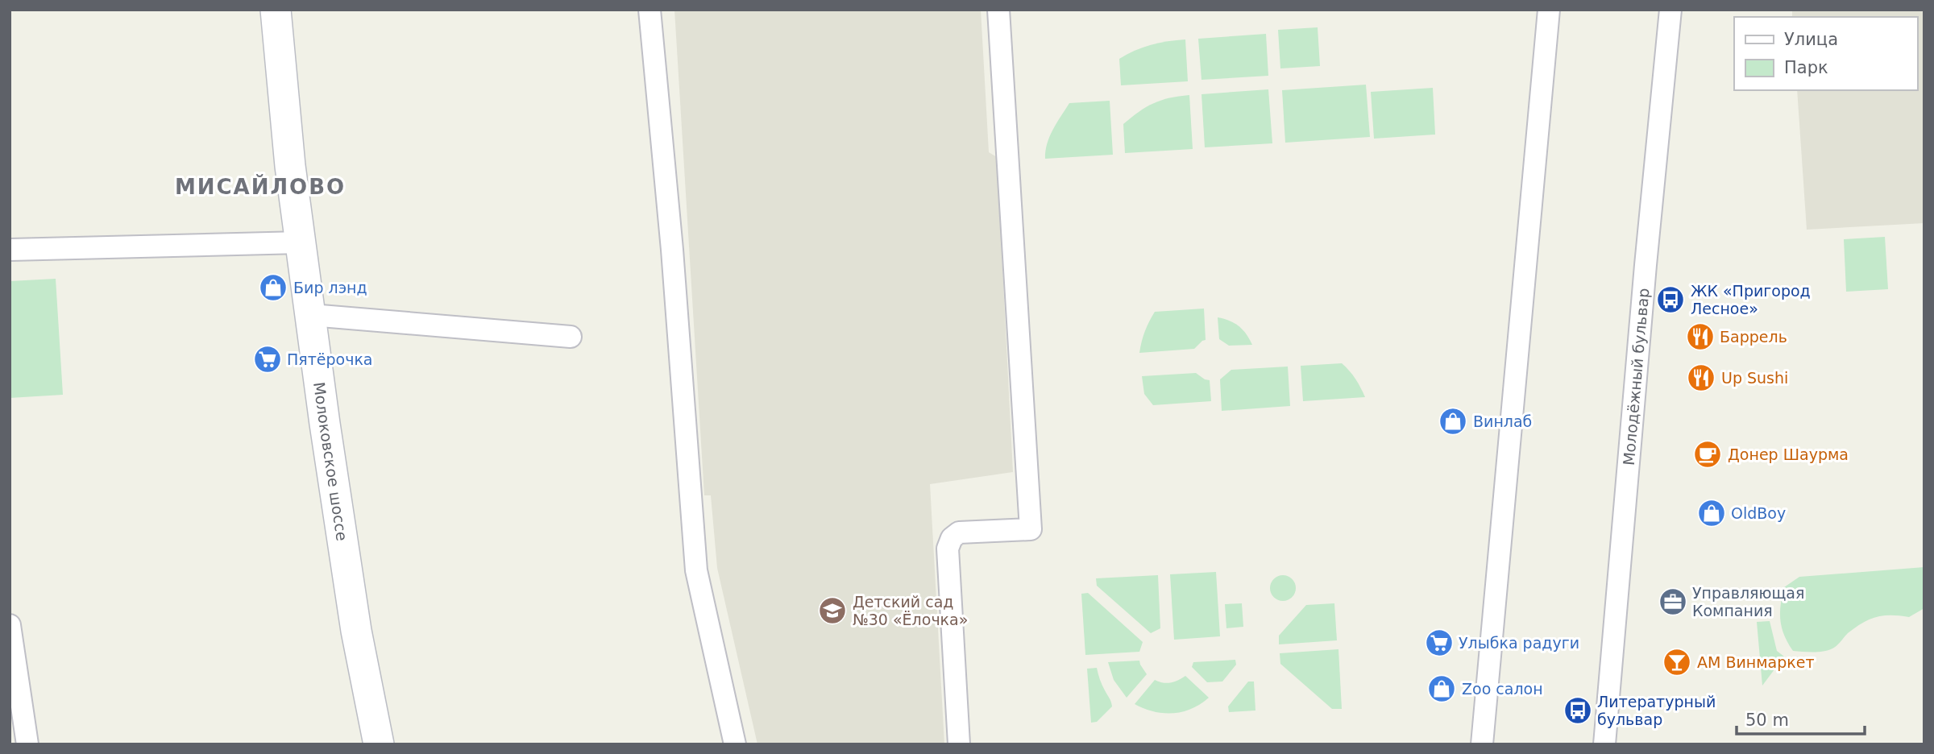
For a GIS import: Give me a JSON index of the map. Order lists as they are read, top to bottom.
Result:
{
  "streets": {
    "main road": ["Молоковское шоссе"],
    "street": ["Молодёжный бульвар"]
  },
  "districts": ["МИСАЙЛОВО"],
  "places": {
    "shop": [
      "Бир лэнд",
      "Винлаб",
      "OldBoy",
      "Zoo салон"
    ],
    "bus stop": ["ЖК «Пригород Лесное»", "Литературный бульвар"],
    "restaurant": ["Баррель", "Up Sushi"],
    "supermarket": ["Пятёрочка", "Улыбка радуги"],
    "cafe": ["Донер Шаурма"],
    "office": ["Управляющая Компания"],
    "school or university": ["Детский сад №30 «Ёлочка»"],
    "bar": ["АМ Винмаркет"]
  },
  "legend": ["Улица", "Парк"],
  "scale_bar": "50 m"
}
